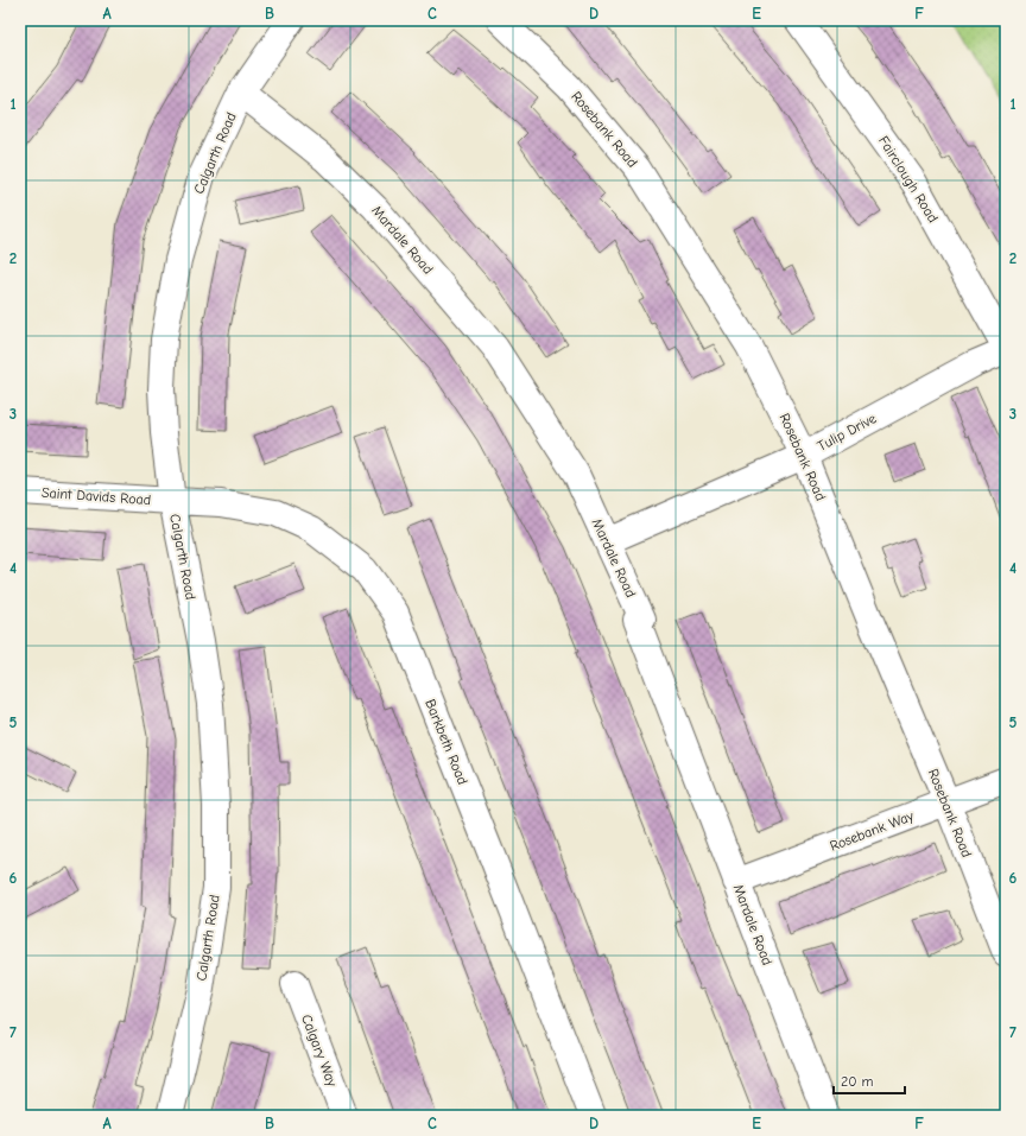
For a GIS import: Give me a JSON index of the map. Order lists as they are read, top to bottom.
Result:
{
  "streets": {
    "street": [
      "Rosebank Road",
      "Calgarth Road",
      "Fairclough Road",
      "Mardale Road",
      "Tulip Drive",
      "Saint Davids Road",
      "Barkbeth Road",
      "Rosebank Way",
      "Calgary Way"
    ]
  },
  "crossings": [
    ["Rosebank Road", "Tulip Drive"],
    ["Rosebank Road", "Rosebank Way"],
    ["Calgarth Road", "Mardale Road"],
    ["Calgarth Road", "Saint Davids Road"],
    ["Calgarth Road", "Barkbeth Road"],
    ["Fairclough Road", "Tulip Drive"],
    ["Mardale Road", "Tulip Drive"],
    ["Mardale Road", "Rosebank Way"],
    ["Saint Davids Road", "Barkbeth Road"]
  ],
  "scale_bar": "20 m",
  "grid": {
    "columns": [
      "A",
      "B",
      "C",
      "D",
      "E",
      "F"
    ],
    "rows": [
      "1",
      "2",
      "3",
      "4",
      "5",
      "6",
      "7"
    ]
  }
}
